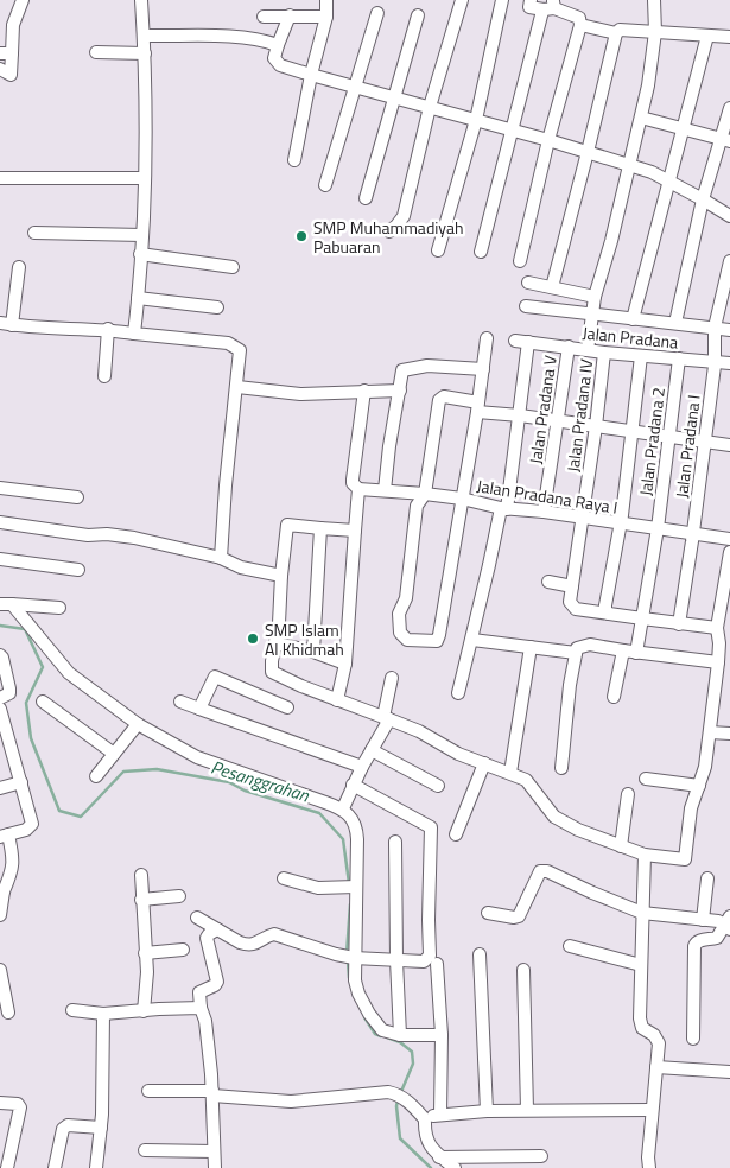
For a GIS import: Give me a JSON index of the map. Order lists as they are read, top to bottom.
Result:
{
  "streets": {
    "street": [
      "Jalan Pradana",
      "Jalan Pradana V",
      "Jalan Pradana IV",
      "Jalan Pradana 2",
      "Jalan Pradana I",
      "Jalan Pradana Raya I"
    ]
  },
  "crossings": [
    ["Jalan Pradana", "Jalan Pradana V"],
    ["Jalan Pradana", "Jalan Pradana IV"],
    ["Jalan Pradana", "Jalan Pradana 2"],
    ["Jalan Pradana", "Jalan Pradana I"],
    ["Jalan Pradana V", "Jalan Pradana Raya I"],
    ["Jalan Pradana IV", "Jalan Pradana Raya I"],
    ["Jalan Pradana 2", "Jalan Pradana Raya I"],
    ["Jalan Pradana I", "Jalan Pradana Raya I"]
  ],
  "water": ["Pesanggrahan"],
  "places": ["SMP Muhammadiyah Pabuaran", "SMP Islam Al Khidmah"]
}
